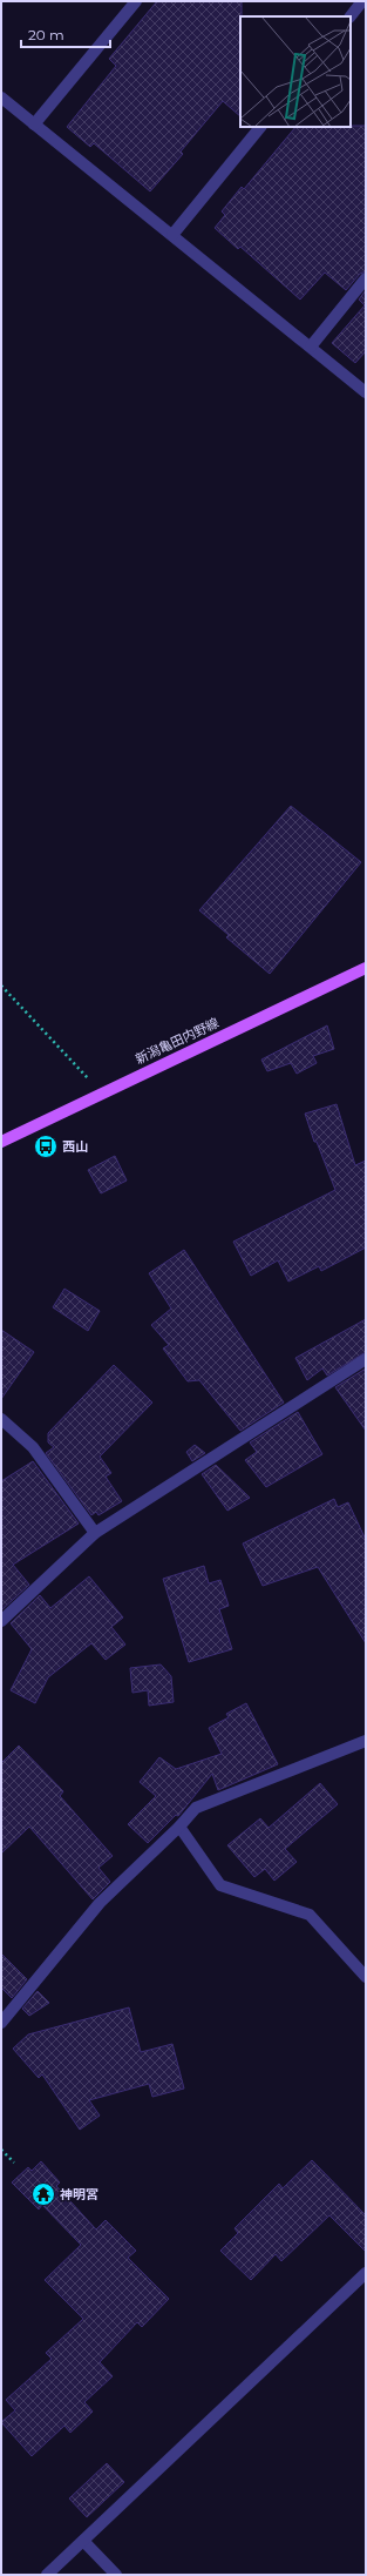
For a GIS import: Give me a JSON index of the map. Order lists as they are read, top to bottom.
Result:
{
  "streets": {
    "main road": ["新潟亀田内野線"]
  },
  "places": {
    "bus stop": ["西山"],
    "temple": ["神明宮"]
  },
  "scale_bar": "20 m"
}
